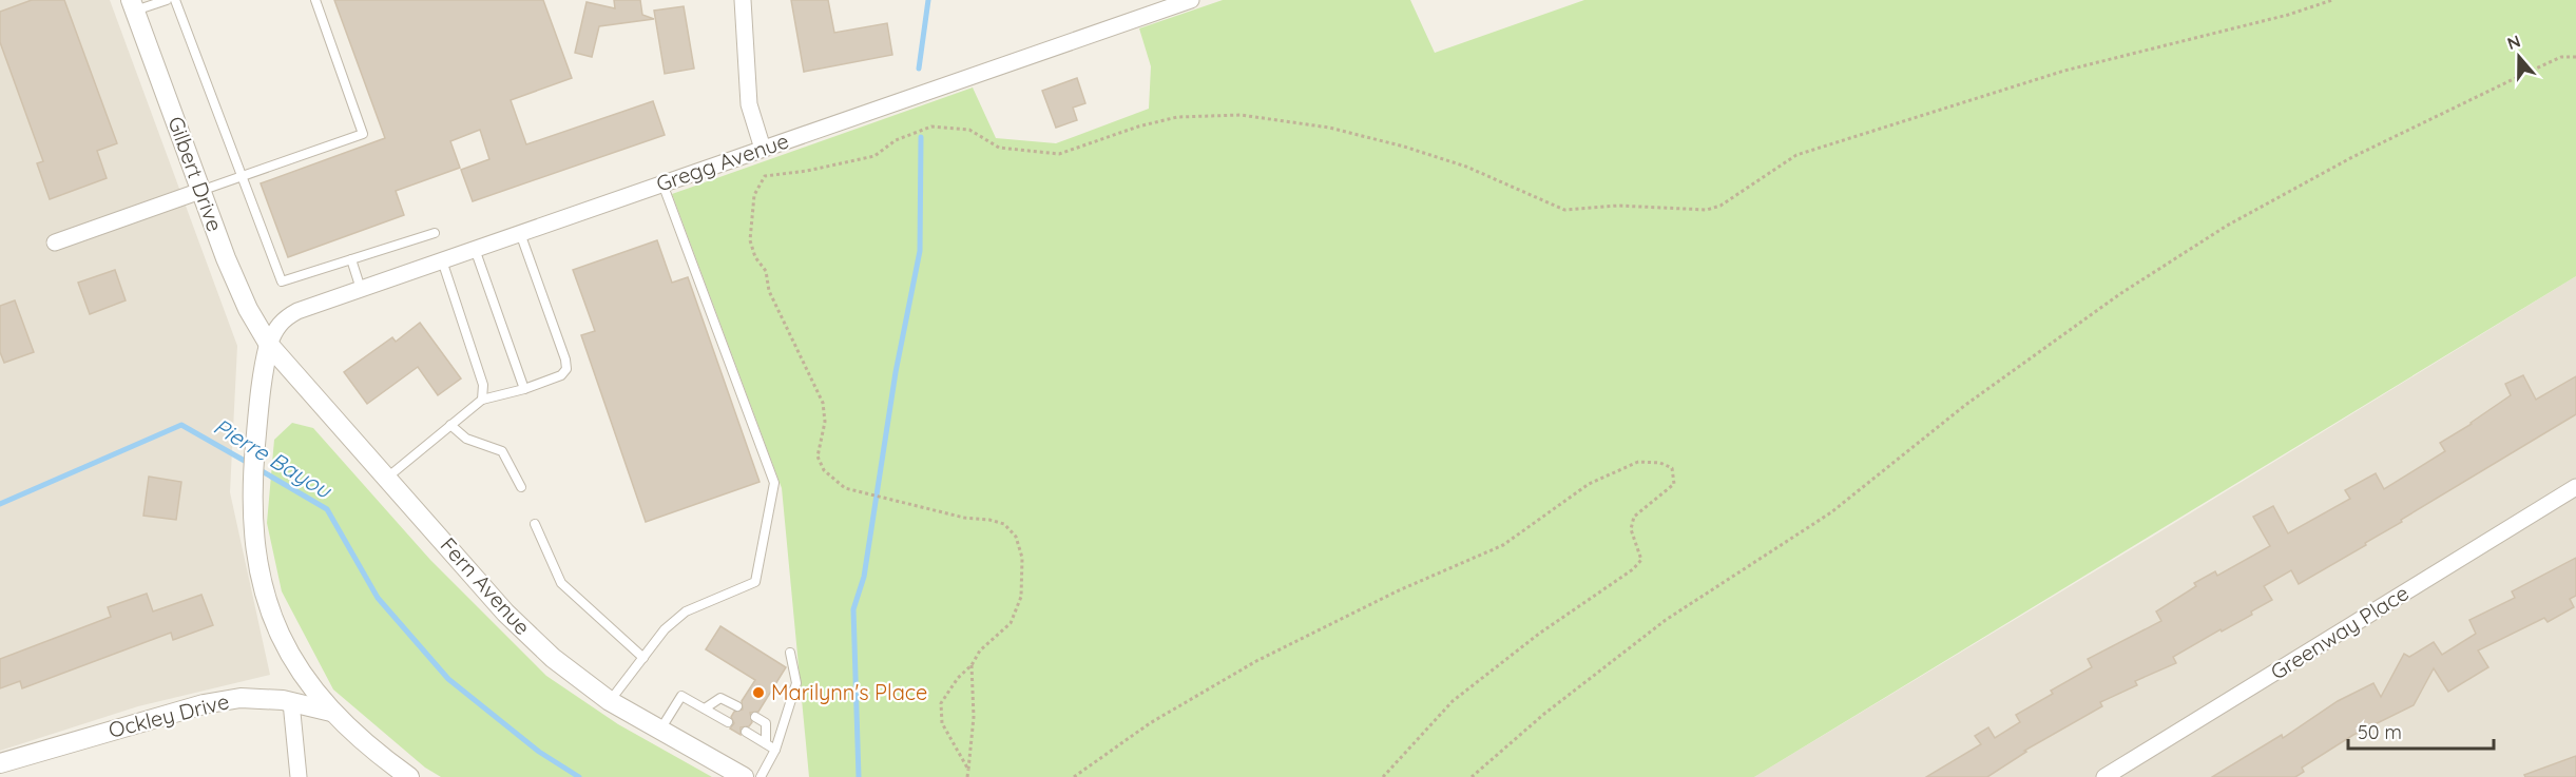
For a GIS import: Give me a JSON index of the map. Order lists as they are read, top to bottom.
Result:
{
  "streets": {
    "street": [
      "Gregg Avenue",
      "Gilbert Drive",
      "Fern Avenue",
      "Greenway Place",
      "Ockley Drive"
    ]
  },
  "crossings": [
    ["Gregg Avenue", "Gilbert Drive"],
    ["Gregg Avenue", "Fern Avenue"],
    ["Gilbert Drive", "Fern Avenue"]
  ],
  "water": ["Pierre Bayou"],
  "places": ["Marilynn's Place"],
  "scale_bar": "50 m",
  "north": "top"
}
